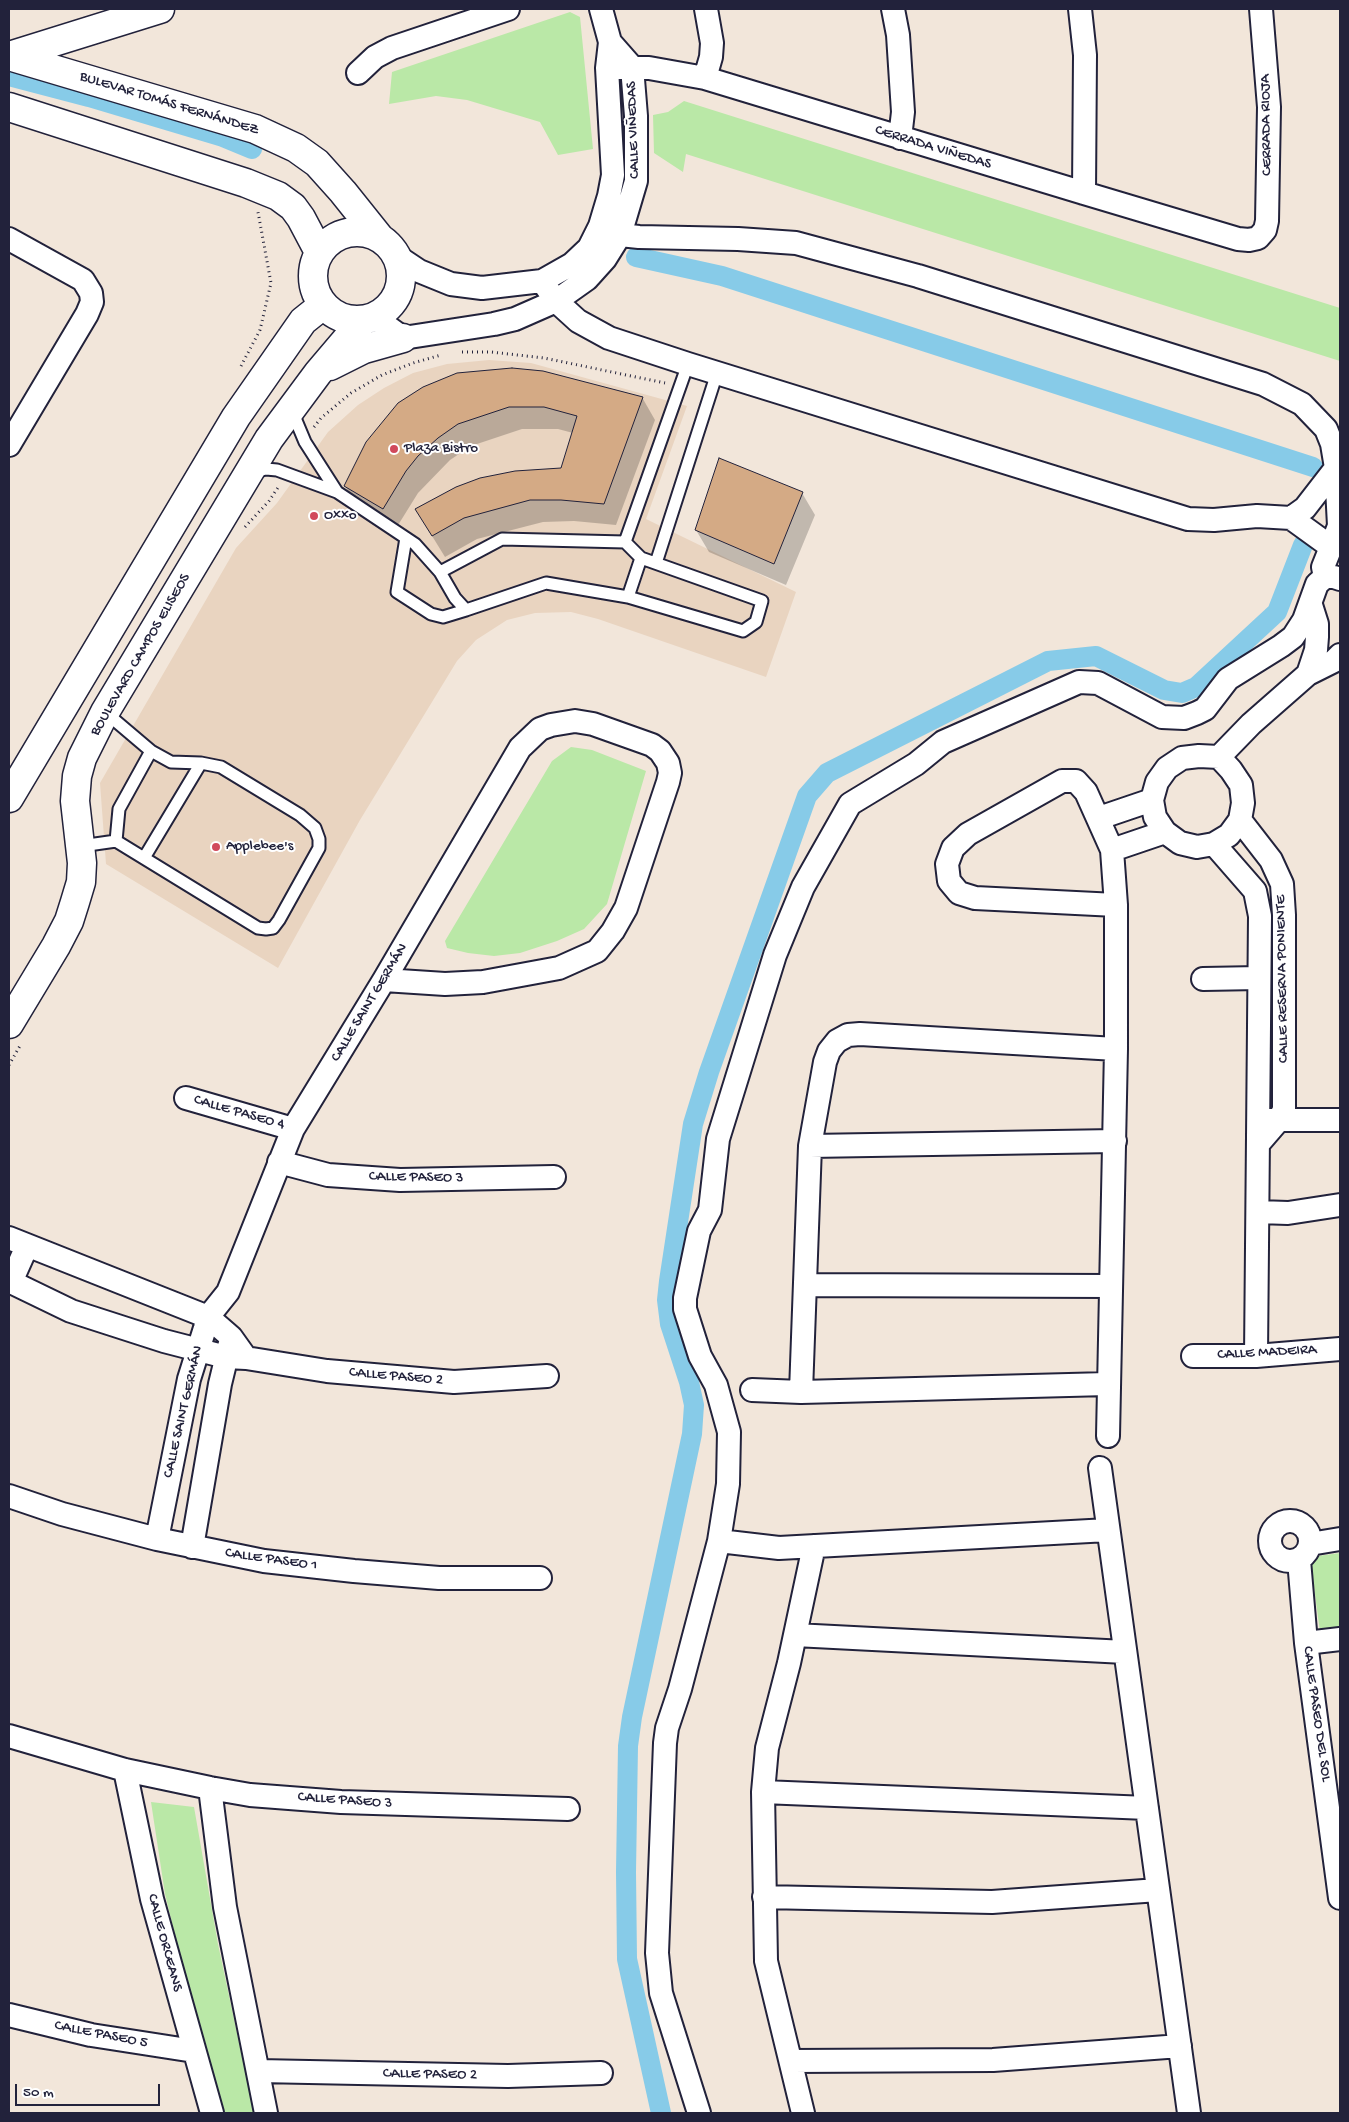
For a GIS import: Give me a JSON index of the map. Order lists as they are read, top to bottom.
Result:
{
  "streets": {
    "main road": ["BULEVAR TOMÁS FERNÁNDEZ", "BOULEVARD CAMPOS ELISEOS"],
    "street": [
      "CERRADA RIOJA",
      "CALLE VIÑEDAS",
      "CERRADA VIÑEDAS",
      "CALLE RESERVA PONIENTE",
      "CALLE SAINT GERMÁN",
      "CALLE PASEO 4",
      "CALLE PASEO 3",
      "CALLE MADEIRA",
      "CALLE PASEO 2",
      "CALLE PASEO 1",
      "CALLE PASEO DEL SOL",
      "CALLE ORCEANS",
      "CALLE PASEO 5"
    ]
  },
  "crossings": [
    ["BULEVAR TOMÁS FERNÁNDEZ", "CALLE VIÑEDAS"],
    ["BULEVAR TOMÁS FERNÁNDEZ", "BOULEVARD CAMPOS ELISEOS"],
    ["CERRADA RIOJA", "CERRADA VIÑEDAS"],
    ["CALLE VIÑEDAS", "CERRADA VIÑEDAS"],
    ["CALLE VIÑEDAS", "BOULEVARD CAMPOS ELISEOS"],
    ["CALLE RESERVA PONIENTE", "CALLE MADEIRA"],
    ["CALLE SAINT GERMÁN", "CALLE PASEO 4"],
    ["CALLE SAINT GERMÁN", "CALLE PASEO 3"],
    ["CALLE SAINT GERMÁN", "CALLE PASEO 2"],
    ["CALLE SAINT GERMÁN", "CALLE PASEO 1"],
    ["CALLE PASEO 3", "CALLE ORCEANS"],
    ["CALLE ORCEANS", "CALLE PASEO 5"]
  ],
  "places": ["Plaza Bistro", "Oxxo", "Applebee's"],
  "scale_bar": "50 m"
}
